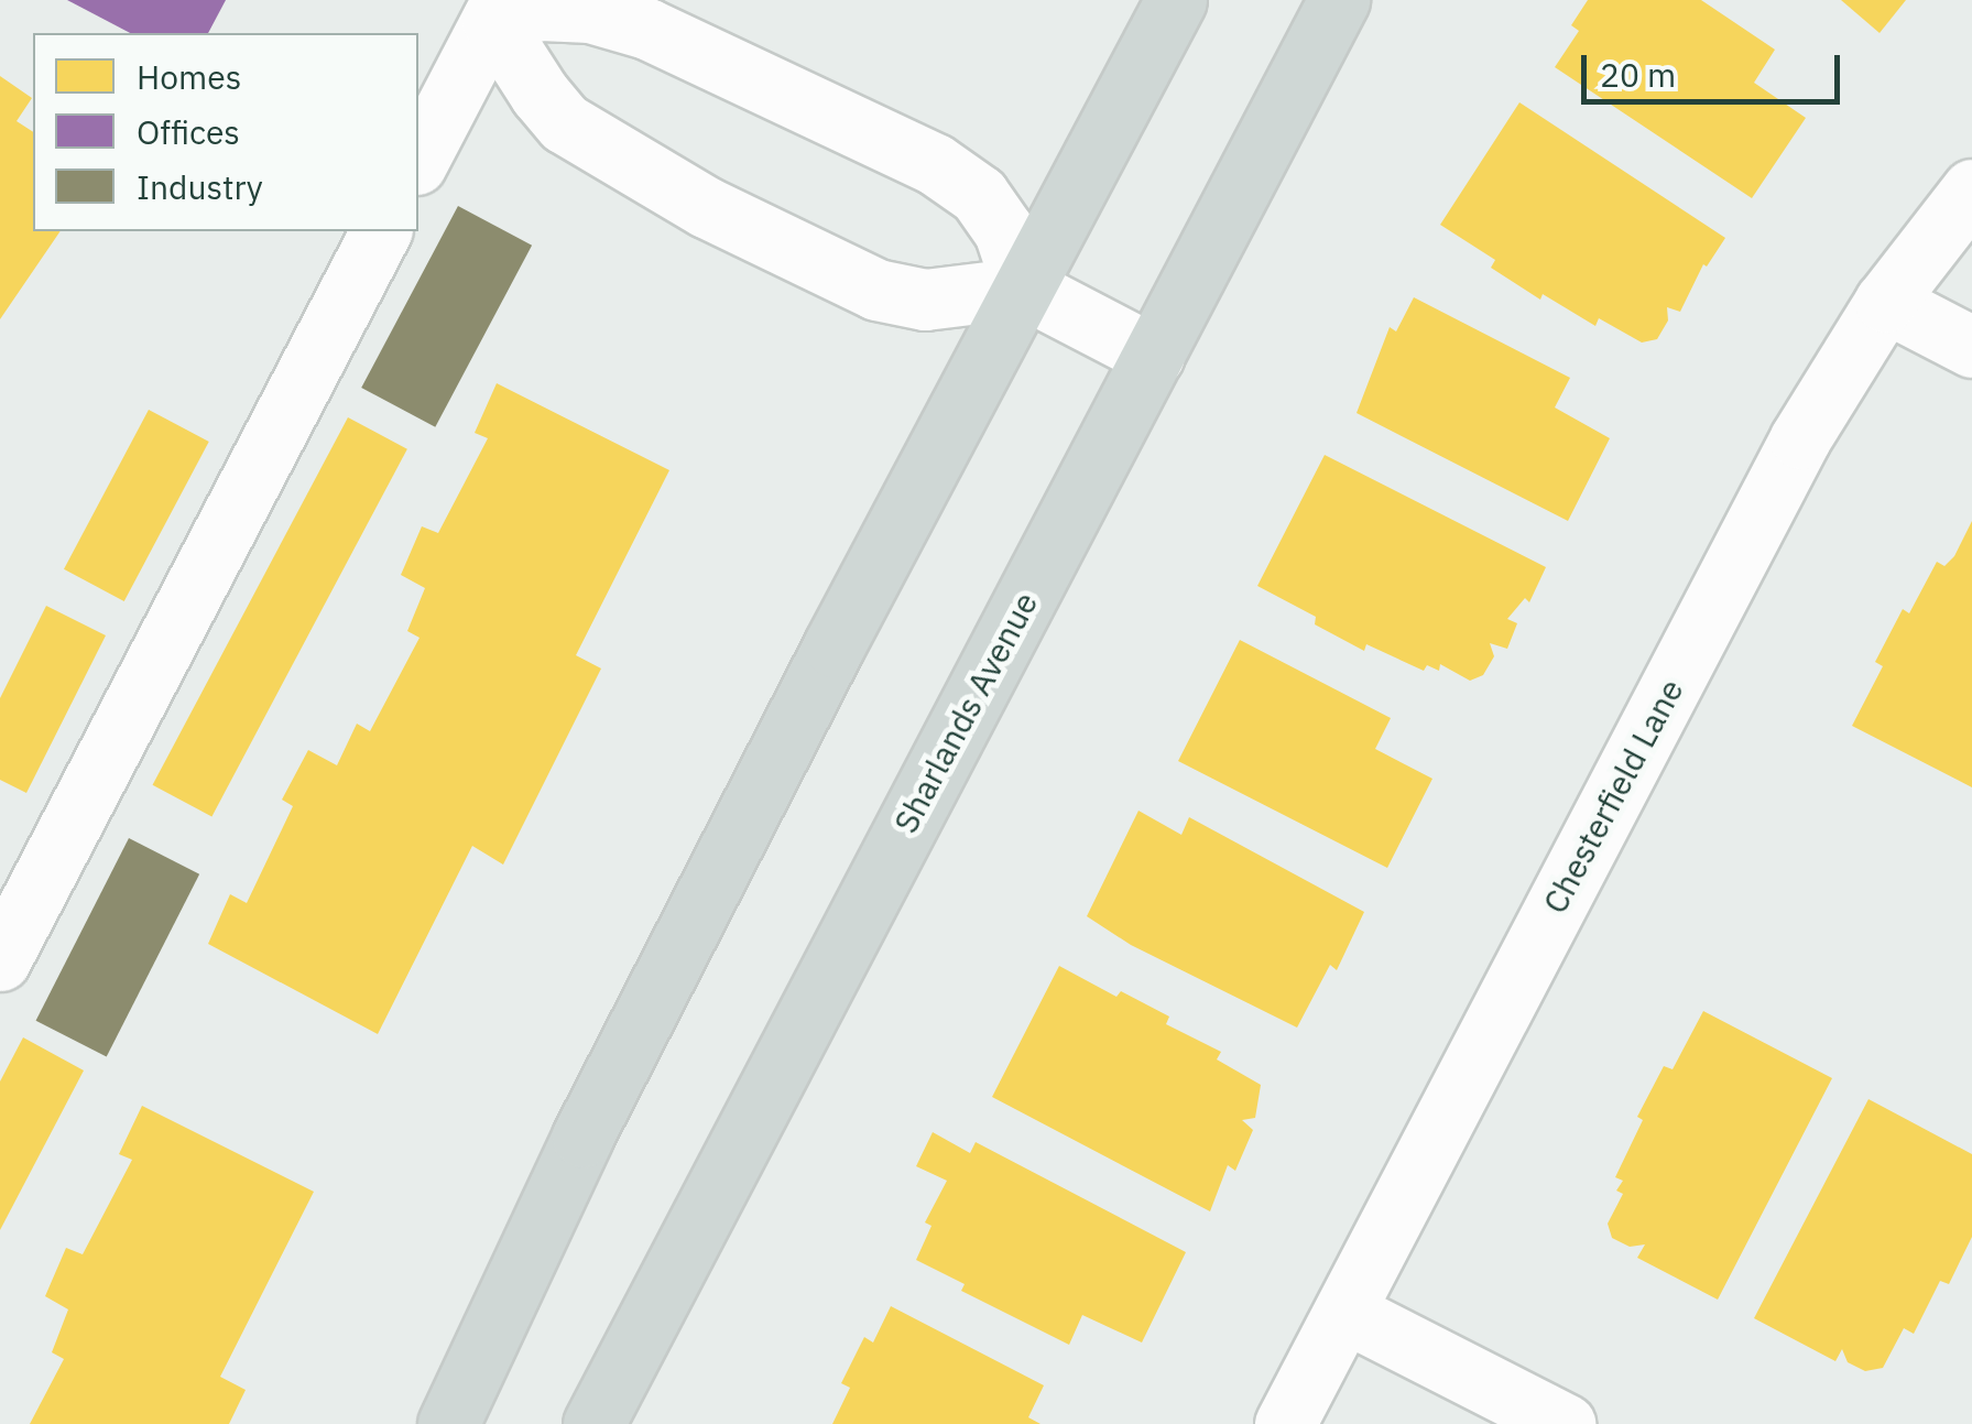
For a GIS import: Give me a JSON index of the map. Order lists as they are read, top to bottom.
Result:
{
  "streets": {
    "main road": ["Sharlands Avenue"],
    "street": ["Chesterfield Lane"]
  },
  "legend": ["Homes", "Offices", "Industry"],
  "scale_bar": "20 m"
}
